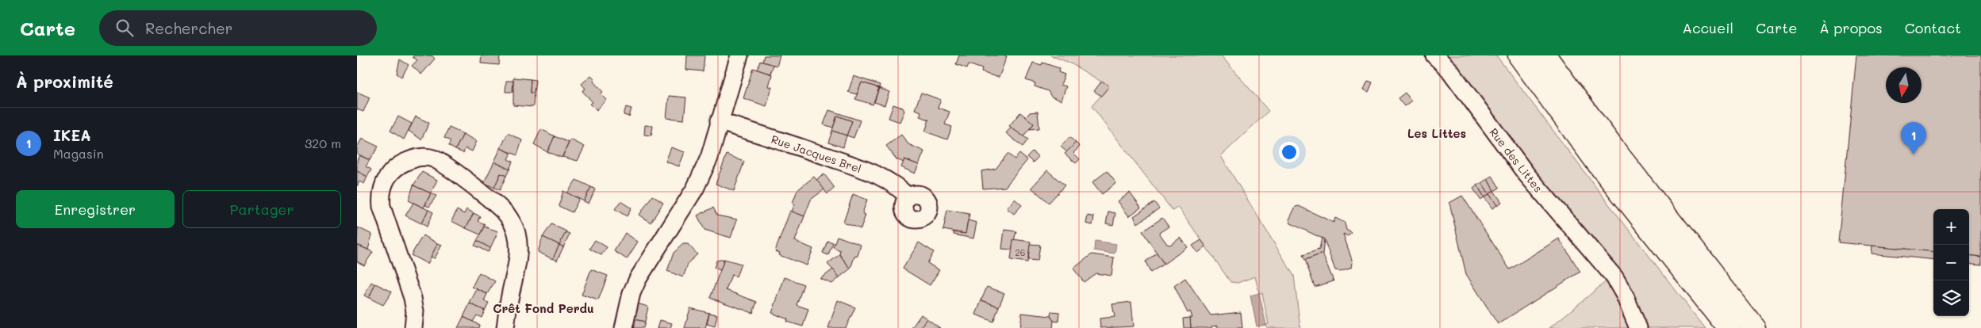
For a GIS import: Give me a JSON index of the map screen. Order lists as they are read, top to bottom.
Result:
{
  "streets": {
    "street": ["Rue Jacques Brel", "Rue des Littes"]
  },
  "districts": ["Les Littes", "Crêt Fond Perdu"],
  "house_numbers": ["26"],
  "north": "bottom",
  "page": {
    "header": "Carte",
    "search": "Rechercher",
    "nav": [
      "Accueil",
      "Carte",
      "À propos",
      "Contact"
    ],
    "heading": "À proximité",
    "list": [
      {
        "mark": "1",
        "name": "IKEA",
        "note": "Magasin",
        "value": "320 m"
      }
    ],
    "pins": "1",
    "buttons": ["Enregistrer", "Partager"],
    "map_buttons": ["+", "−"]
  }
}
